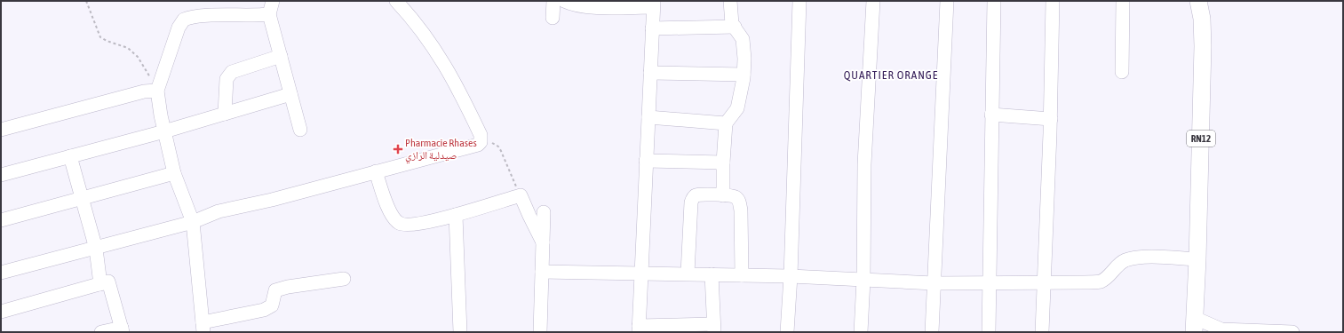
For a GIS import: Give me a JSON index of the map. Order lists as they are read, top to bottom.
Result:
{
  "streets": {
    "main road": ["RN12"]
  },
  "districts": ["QUARTIER ORANGE"],
  "places": {
    "health": ["Pharmacie Rhases صيدلية الرازي"]
  }
}
